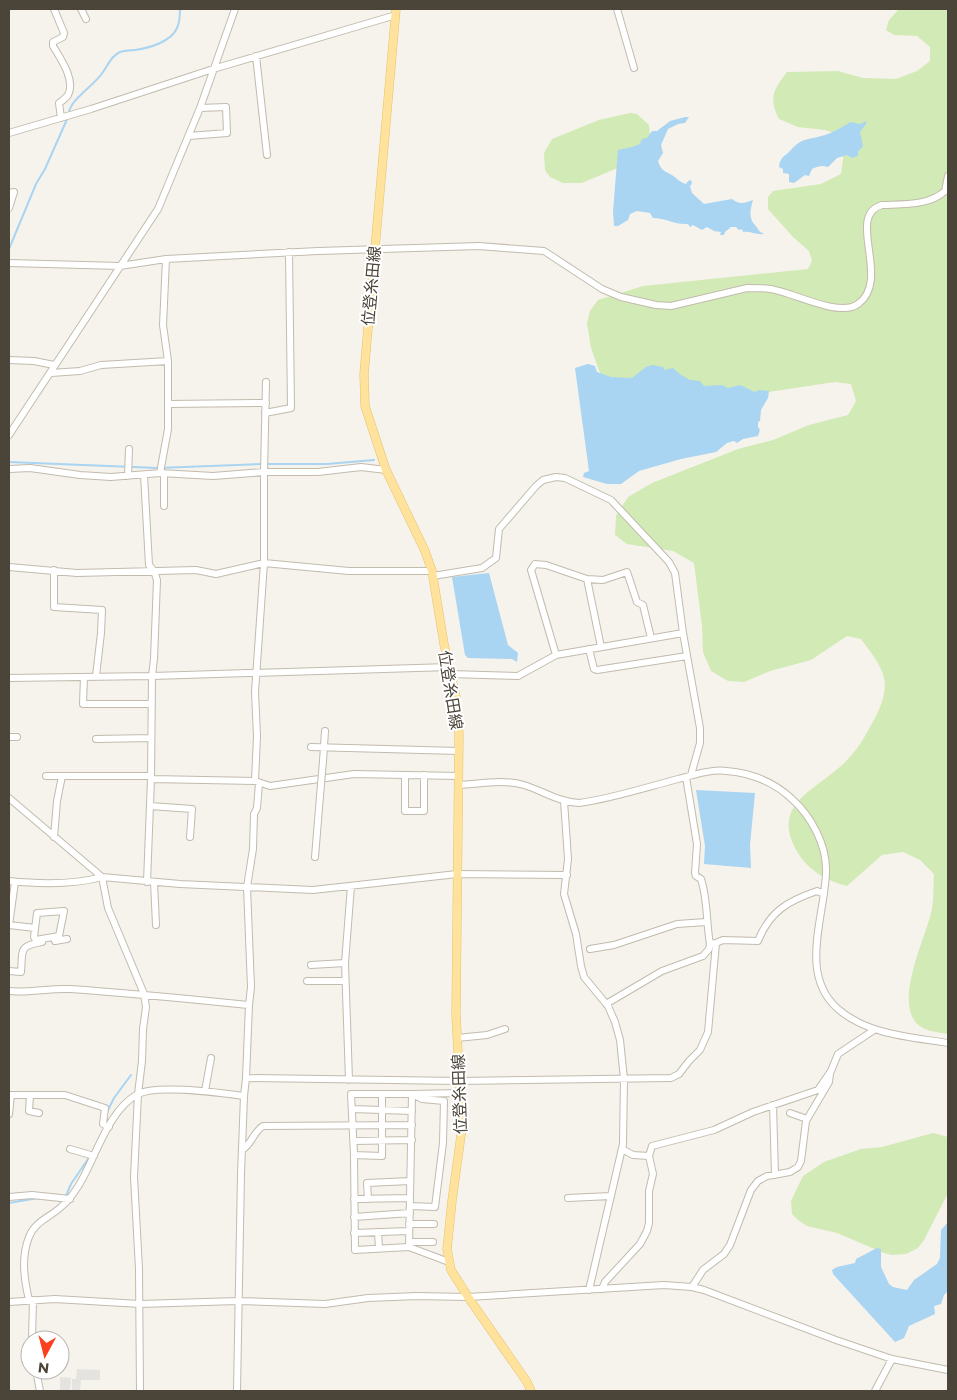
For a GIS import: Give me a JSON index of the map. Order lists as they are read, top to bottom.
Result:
{
  "streets": {
    "main road": ["位登糸田線"]
  },
  "north": "bottom"
}
